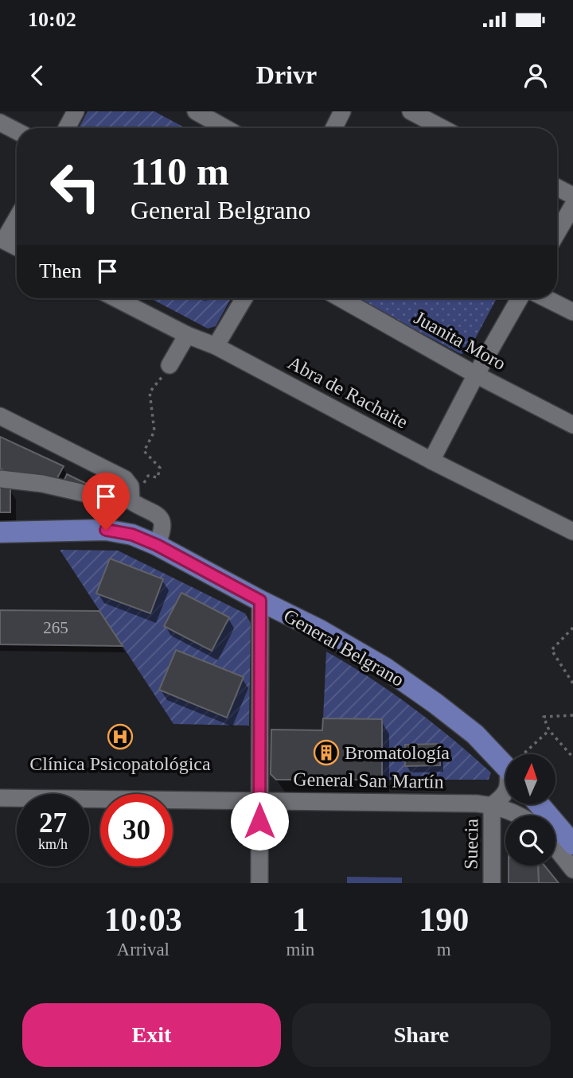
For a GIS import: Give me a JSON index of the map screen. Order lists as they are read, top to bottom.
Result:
{
  "streets": {
    "main road": ["General Belgrano"],
    "street": [
      "Juanita Moro",
      "Abra de Rachaite",
      "General San Martín",
      "Suecia"
    ]
  },
  "crossings": [
    ["General San Martín", "Suecia"]
  ],
  "places": {
    "hospital": ["Clínica Psicopatológica"],
    "building": ["Bromatología"]
  },
  "house_numbers": ["265"],
  "north": "top",
  "page": {
    "status": "10:02",
    "header": "Drivr",
    "turn": ["110 m", "General Belgrano"],
    "then": "Then",
    "speed": "27 km/h",
    "limit": "30",
    "eta": [
      "10:03",
      "Arrival",
      "1",
      "min",
      "190",
      "m"
    ],
    "buttons": ["Exit", "Share"]
  }
}
